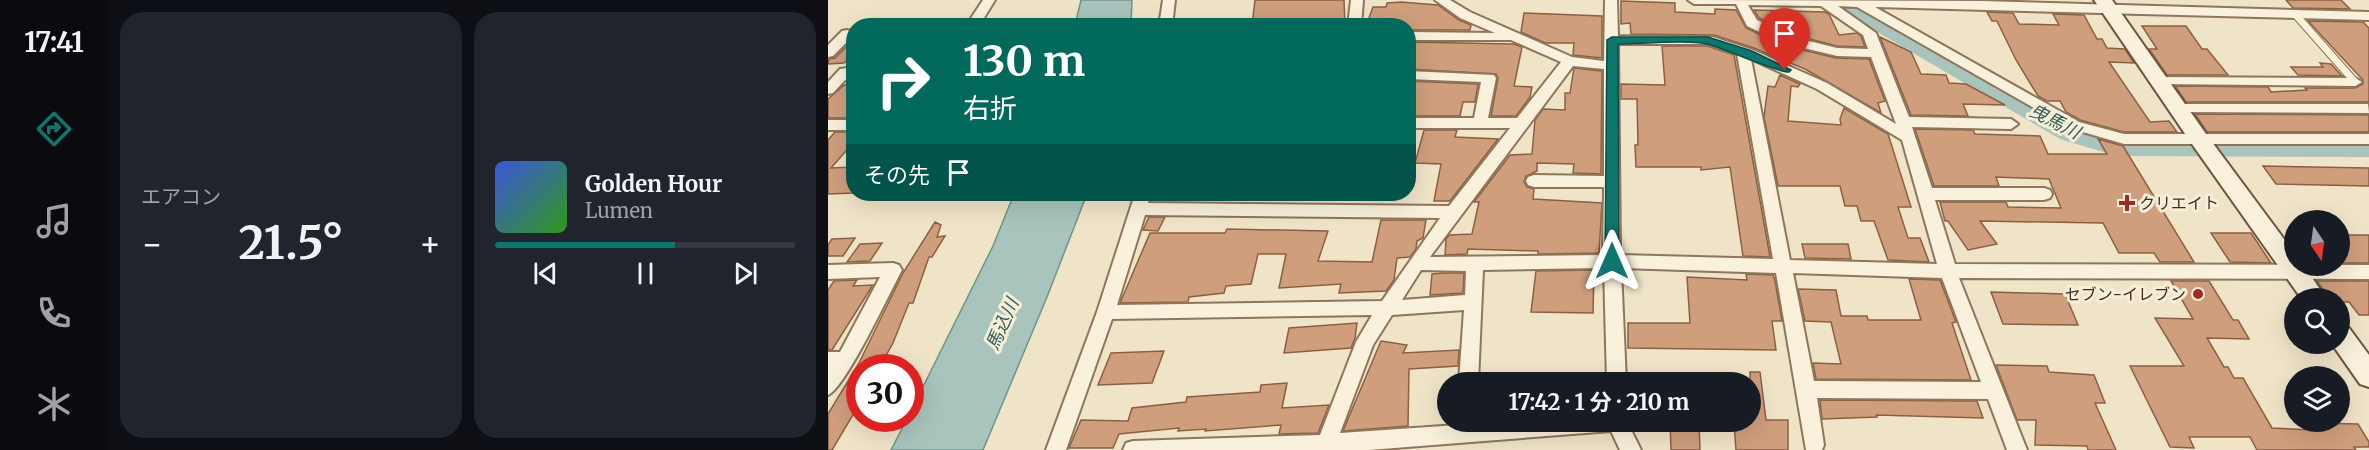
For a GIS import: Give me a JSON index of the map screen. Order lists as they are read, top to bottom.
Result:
{
  "water": ["曳馬川", "馬込川"],
  "places": {
    "health": ["クリエイト"],
    "other": ["セブン-イレブン"]
  },
  "north": "bottom",
  "page": {
    "tabs": "17:41",
    "tile": "エアコン",
    "turn": ["130 m", "右折"],
    "then": "その先",
    "song": ["Golden Hour", "Lumen"],
    "heat": ["−", "21.5°", "+"],
    "limit": "30",
    "trip": "17:42 · 1 分 · 210 m"
  }
}
